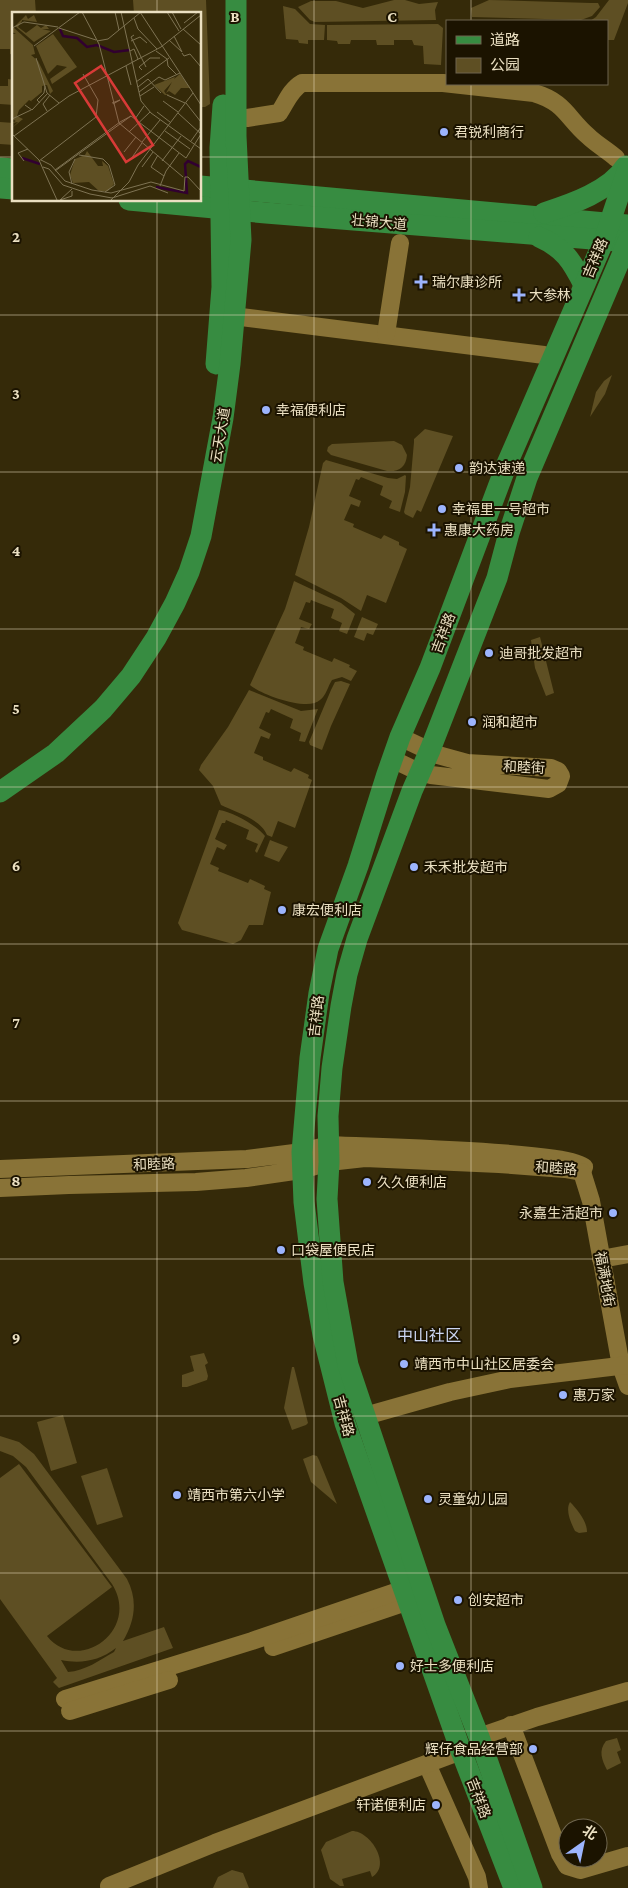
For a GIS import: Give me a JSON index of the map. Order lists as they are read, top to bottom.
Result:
{
  "streets": {
    "main road": ["壮锦大道", "吉祥路", "云天大道"],
    "street": ["和睦街", "和睦路", "福满地街"]
  },
  "crossings": [
    ["壮锦大道", "吉祥路"],
    ["壮锦大道", "云天大道"],
    ["吉祥路", "和睦街"],
    ["吉祥路", "和睦路"],
    ["和睦路", "福满地街"]
  ],
  "districts": ["中山社区"],
  "places": {
    "other": [
      "君锐利商行",
      "幸福便利店",
      "韵达速递",
      "幸福里一号超市",
      "迪哥批发超市",
      "润和超市",
      "禾禾批发超市",
      "康宏便利店",
      "久久便利店",
      "永嘉生活超市",
      "口袋屋便民店",
      "靖西市中山社区居委会",
      "惠万家",
      "靖西市第六小学",
      "灵童幼儿园",
      "创安超市",
      "好士多便利店",
      "辉仔食品经营部",
      "轩诺便利店"
    ],
    "health": ["瑞尔康诊所", "大参林", "惠康大药房"]
  },
  "legend": ["道路", "公园"],
  "north": "top right",
  "grid": {
    "columns": ["B", "C"],
    "rows": [
      "2",
      "3",
      "4",
      "5",
      "6",
      "7",
      "8",
      "9"
    ]
  }
}
